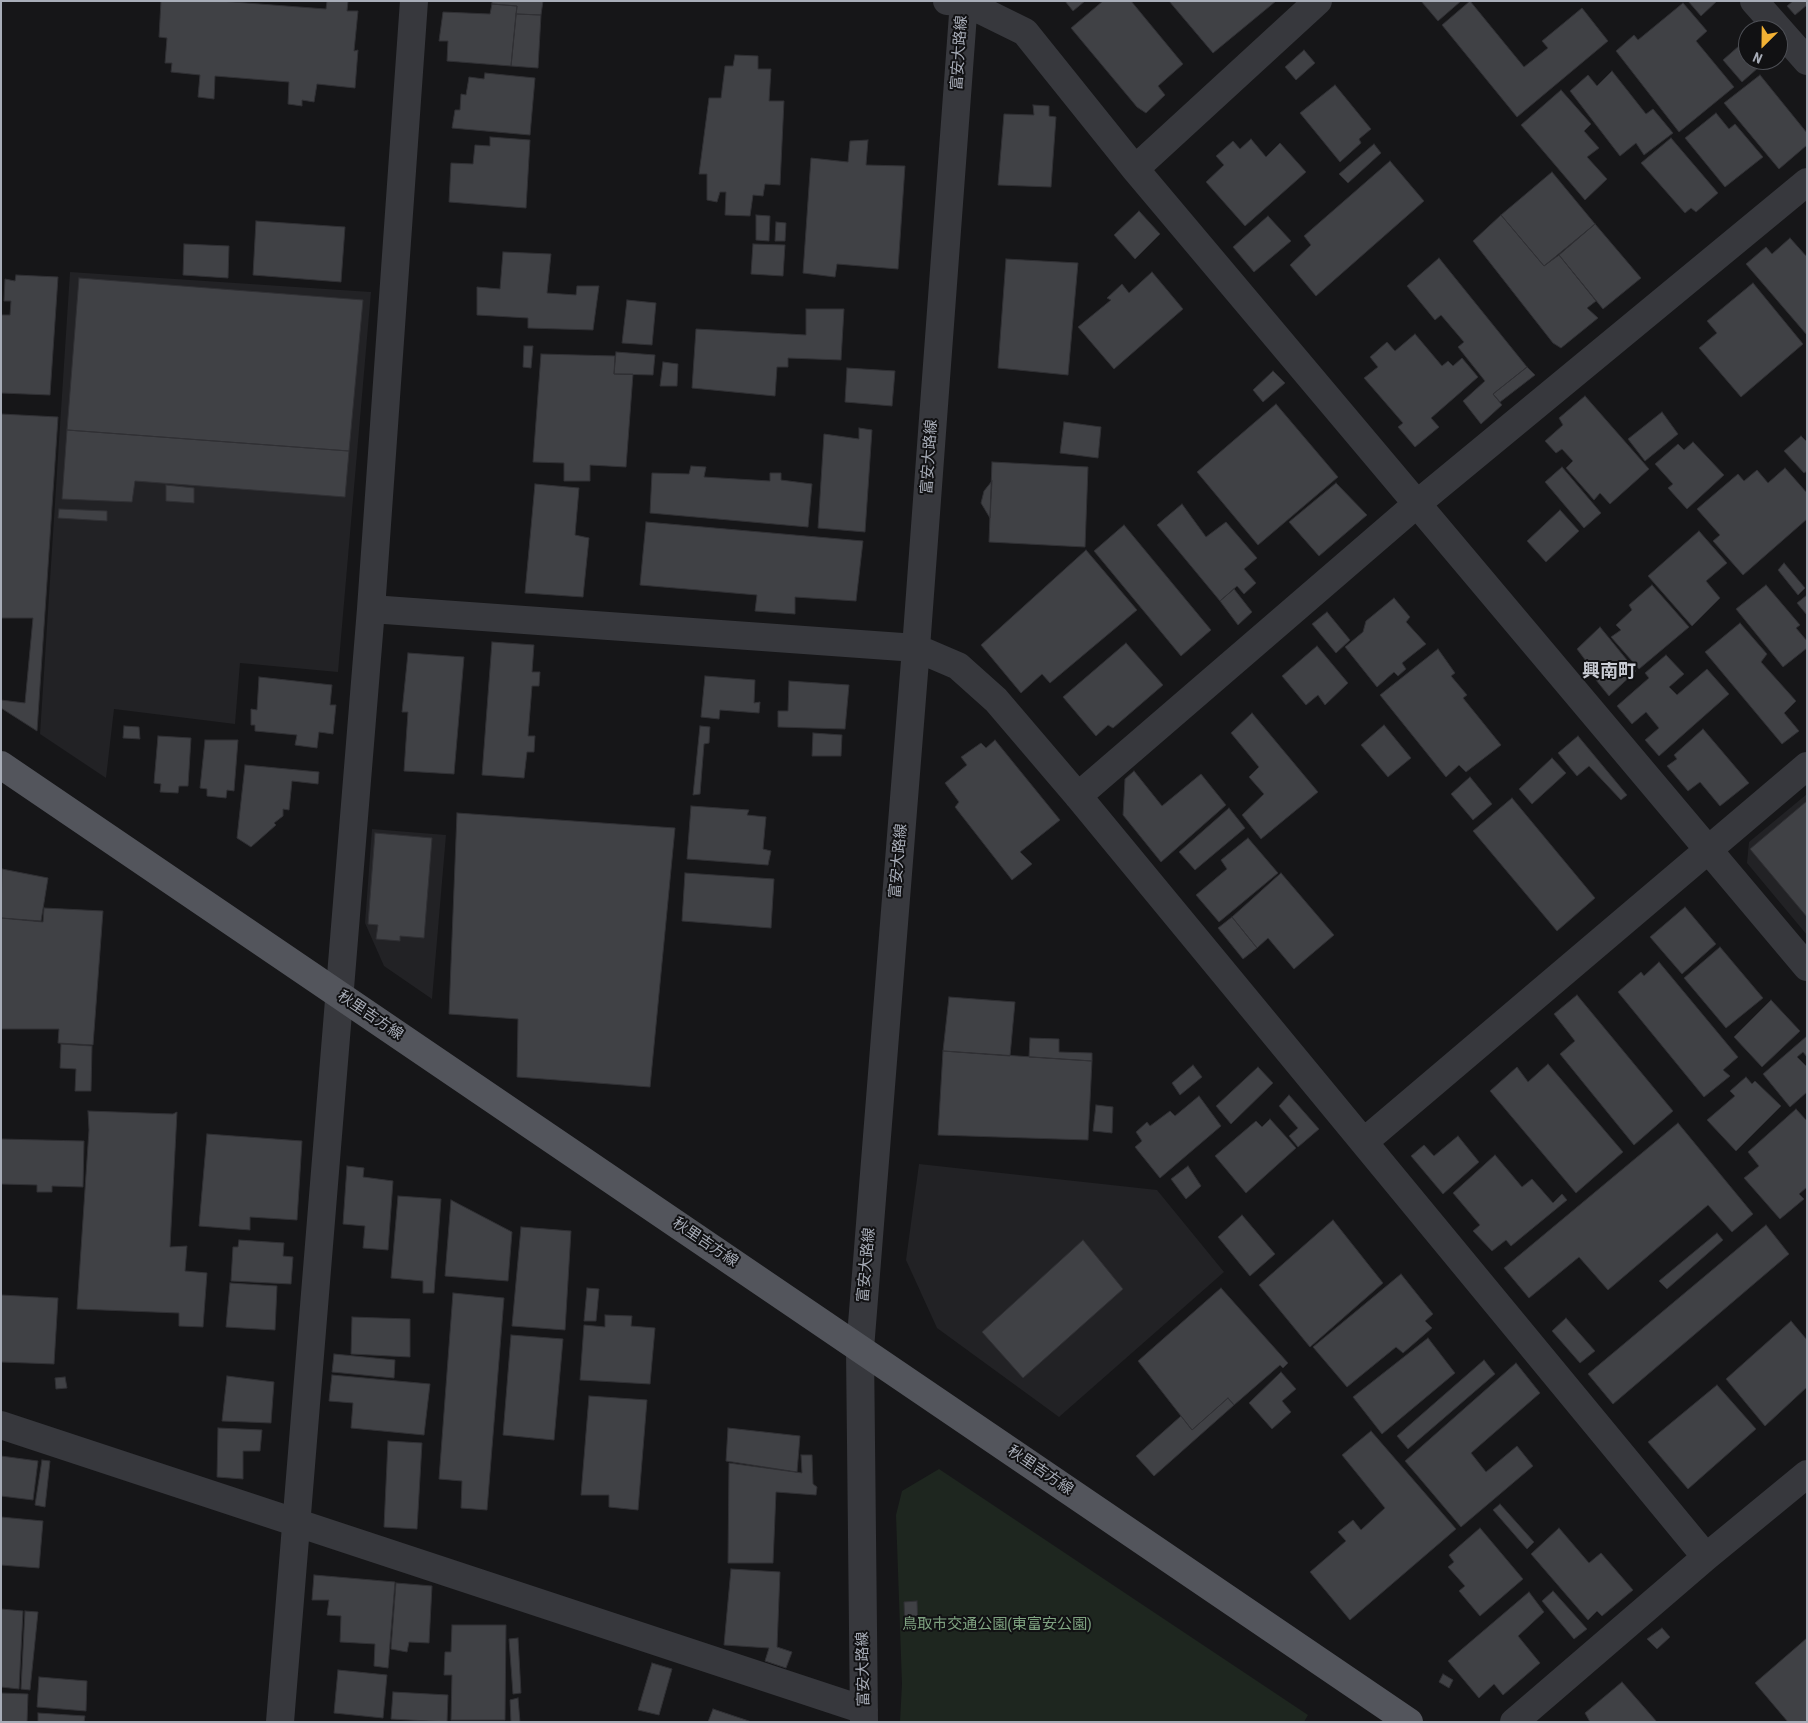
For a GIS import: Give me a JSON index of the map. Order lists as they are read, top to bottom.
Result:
{
  "streets": {
    "main road": ["秋里吉方線"],
    "street": ["富安大路線"]
  },
  "crossings": [
    ["富安大路線", "秋里吉方線"]
  ],
  "districts": ["興南町"],
  "parks": ["鳥取市交通公園(東富安公園)"],
  "north": "bottom left"
}
